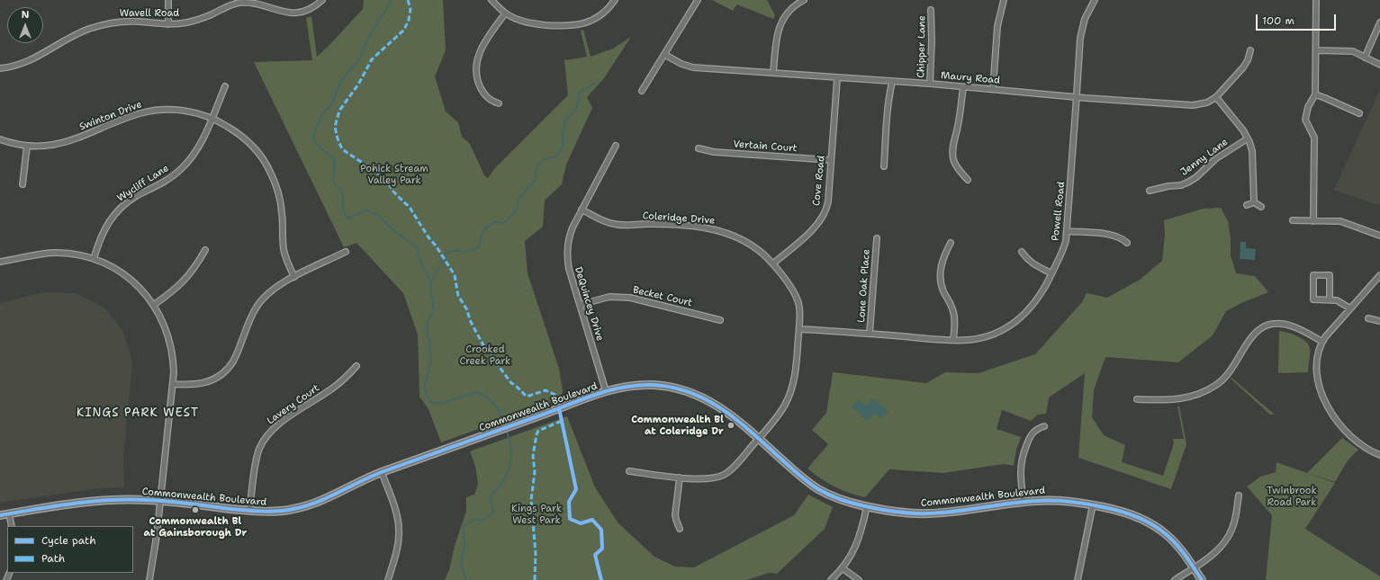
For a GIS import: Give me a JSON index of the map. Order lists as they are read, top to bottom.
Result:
{
  "streets": {
    "street": [
      "Wavell Road",
      "Chipper Lane",
      "Maury Road",
      "Swinton Drive",
      "Vertain Court",
      "Jenny Lane",
      "Cove Road",
      "Wycliff Lane",
      "Powell Road",
      "Coleridge Drive",
      "Lone Oak Place",
      "Becket Court",
      "DeQuincey Drive",
      "Lavery Court",
      "Commonwealth Boulevard"
    ]
  },
  "crossings": [
    ["Chipper Lane", "Maury Road"],
    ["Maury Road", "Cove Road"],
    ["Maury Road", "Powell Road"],
    ["Swinton Drive", "Wycliff Lane"],
    ["Vertain Court", "Cove Road"],
    ["Cove Road", "Coleridge Drive"],
    ["Powell Road", "Coleridge Drive"],
    ["Powell Road", "Lone Oak Place"],
    ["Coleridge Drive", "DeQuincey Drive"],
    ["Coleridge Drive", "Commonwealth Boulevard"],
    ["Becket Court", "DeQuincey Drive"],
    ["DeQuincey Drive", "Commonwealth Boulevard"],
    ["Lavery Court", "Commonwealth Boulevard"]
  ],
  "districts": ["KINGS PARK WEST"],
  "parks": [
    "Pohick Stream Valley Park",
    "Crooked Creek Park",
    "Twinbrook Road Park",
    "Kings Park West Park"
  ],
  "places": ["Commonwealth Bl at Coleridge Dr", "Commonwealth Bl at Gainsborough Dr"],
  "legend": ["Cycle path", "Path"],
  "scale_bar": "100 m",
  "north": "top"
}
